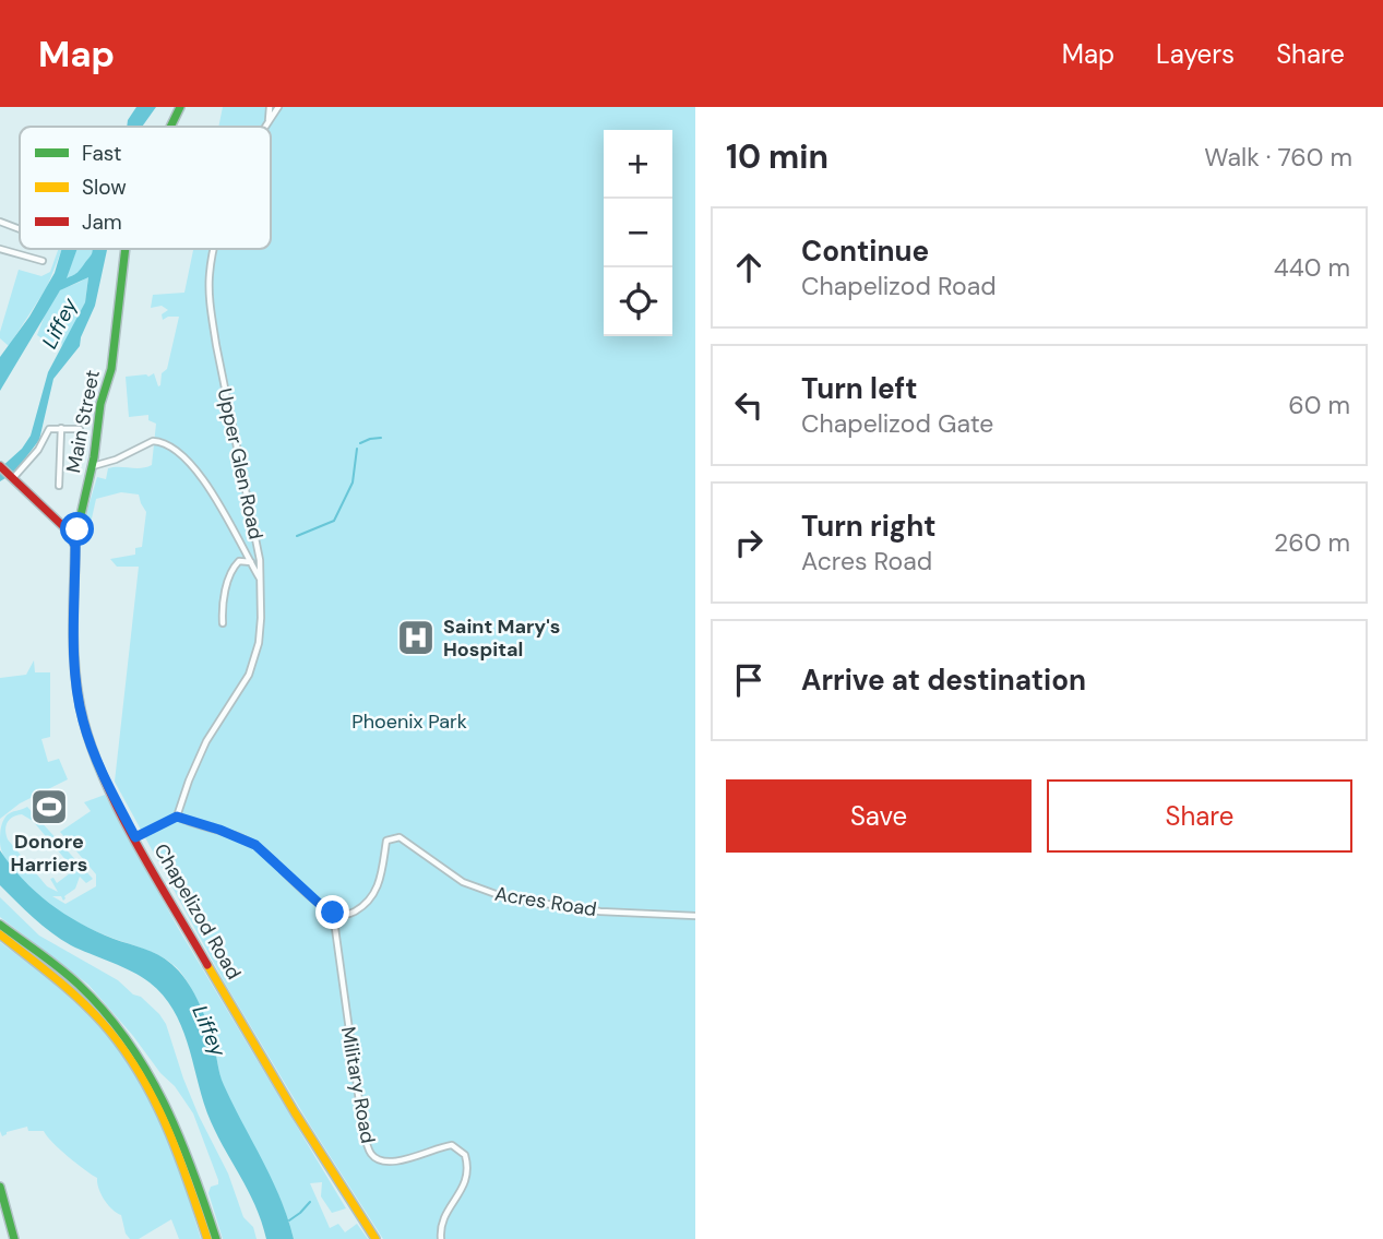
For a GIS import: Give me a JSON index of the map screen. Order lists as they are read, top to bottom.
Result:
{
  "streets": {
    "main road": ["Main Street", "Chapelizod Road"],
    "street": ["Upper Glen Road", "Acres Road", "Military Road"]
  },
  "crossings": [
    ["Main Street", "Chapelizod Road"],
    ["Acres Road", "Military Road"]
  ],
  "water": ["Liffey"],
  "parks": ["Phoenix Park"],
  "places": {
    "hospital": ["Saint Mary's Hospital"],
    "sports": ["Donore Harriers"]
  },
  "legend": ["Fast", "Slow", "Jam"],
  "page": {
    "header": "Map",
    "nav": ["Map", "Layers", "Share"],
    "heading": ["10 min", "Walk · 760 m"],
    "map_buttons": ["+", "−"],
    "list": [
      ["Continue", "Chapelizod Road", "440 m"],
      ["Turn left", "Chapelizod Gate", "60 m"],
      ["Turn right", "Acres Road", "260 m"],
      "Arrive at destination"
    ],
    "buttons": ["Save", "Share"]
  }
}
